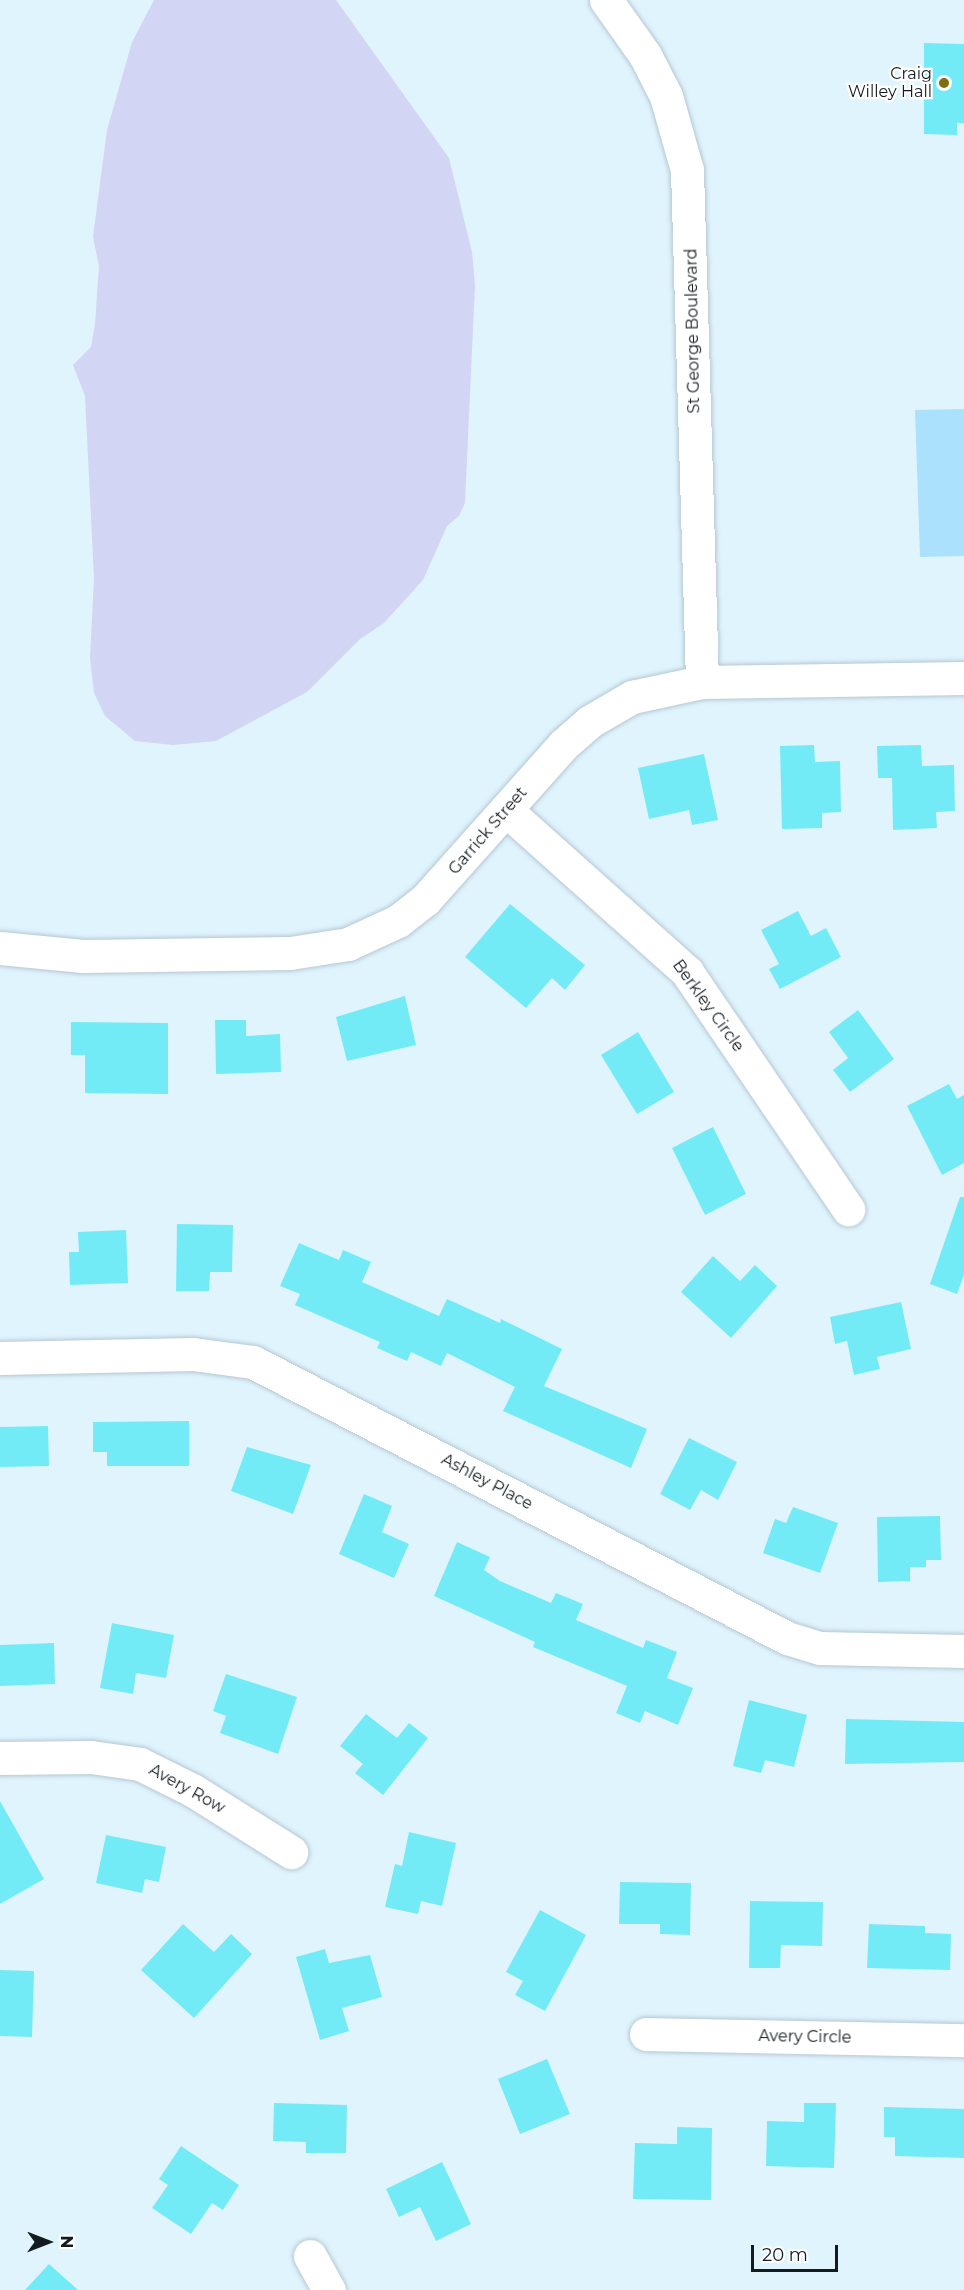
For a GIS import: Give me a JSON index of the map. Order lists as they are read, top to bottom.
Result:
{
  "streets": {
    "street": [
      "St George Boulevard",
      "Garrick Street",
      "Berkley Circle",
      "Ashley Place",
      "Avery Row",
      "Avery Circle"
    ]
  },
  "crossings": [
    ["St George Boulevard", "Garrick Street"],
    ["Garrick Street", "Berkley Circle"]
  ],
  "places": ["Craig Willey Hall"],
  "scale_bar": "20 m",
  "north": "right"
}
